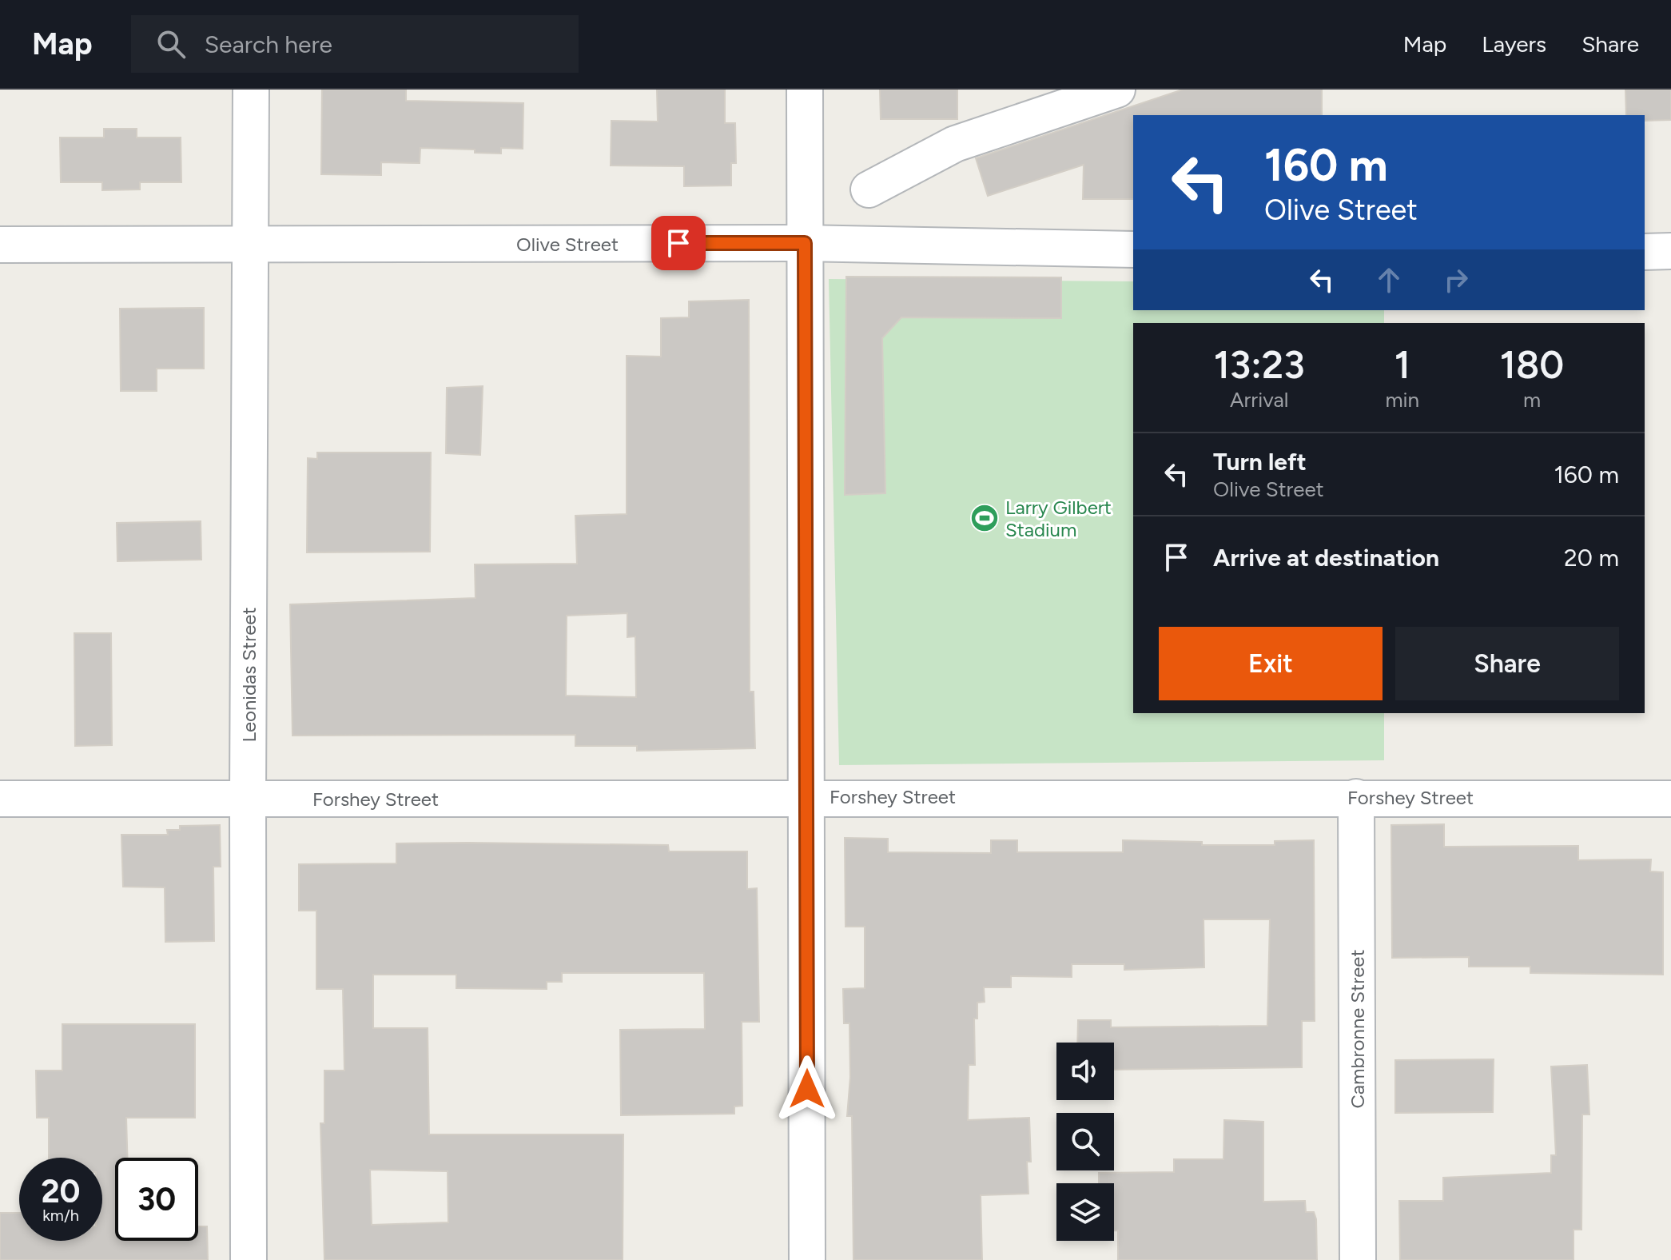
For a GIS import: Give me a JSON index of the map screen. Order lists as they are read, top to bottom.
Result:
{
  "streets": {
    "street": [
      "Olive Street",
      "Leonidas Street",
      "Forshey Street",
      "Cambronne Street"
    ]
  },
  "crossings": [
    ["Olive Street", "Leonidas Street"],
    ["Leonidas Street", "Forshey Street"],
    ["Forshey Street", "Cambronne Street"]
  ],
  "places": {
    "sports": ["Larry Gilbert Stadium"]
  },
  "page": {
    "header": "Map",
    "search": "Search here",
    "nav": ["Map", "Layers", "Share"],
    "turn": ["160 m", "Olive Street"],
    "eta": [
      "13:23",
      "Arrival",
      "1",
      "min",
      "180",
      "m"
    ],
    "list": [
      {
        "name": "Turn left",
        "note": "Olive Street",
        "value": "160 m"
      },
      {
        "name": "Arrive at destination",
        "value": "20 m"
      }
    ],
    "buttons": ["Exit", "Share"],
    "speed": "20 km/h",
    "limit": "30"
  }
}
